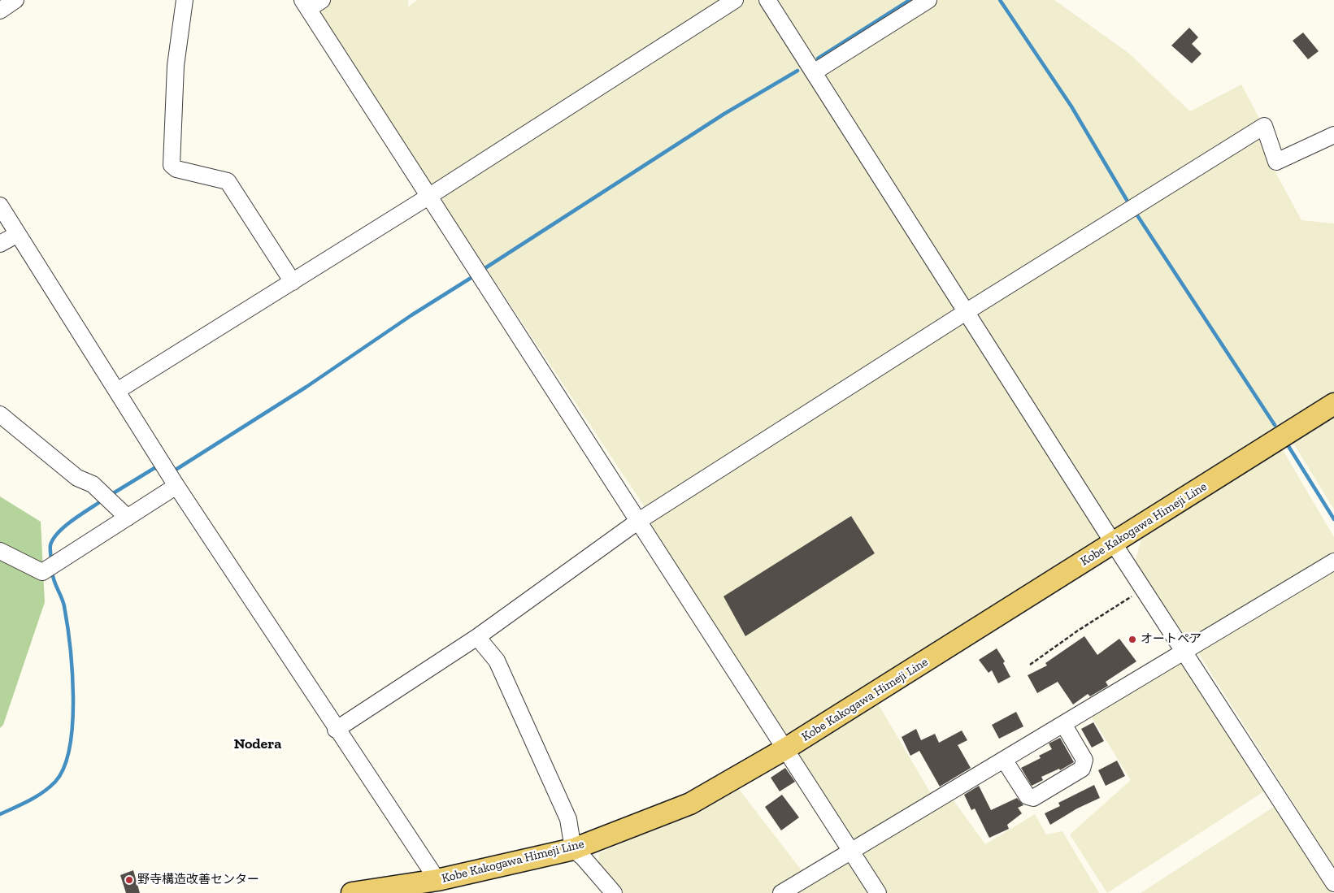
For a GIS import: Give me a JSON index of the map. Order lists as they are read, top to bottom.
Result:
{
  "streets": {
    "main road": ["Kobe Kakogawa Himeji Line"]
  },
  "districts": ["Nodera"],
  "places": ["オートペア", "野寺構造改善センター"]
}
